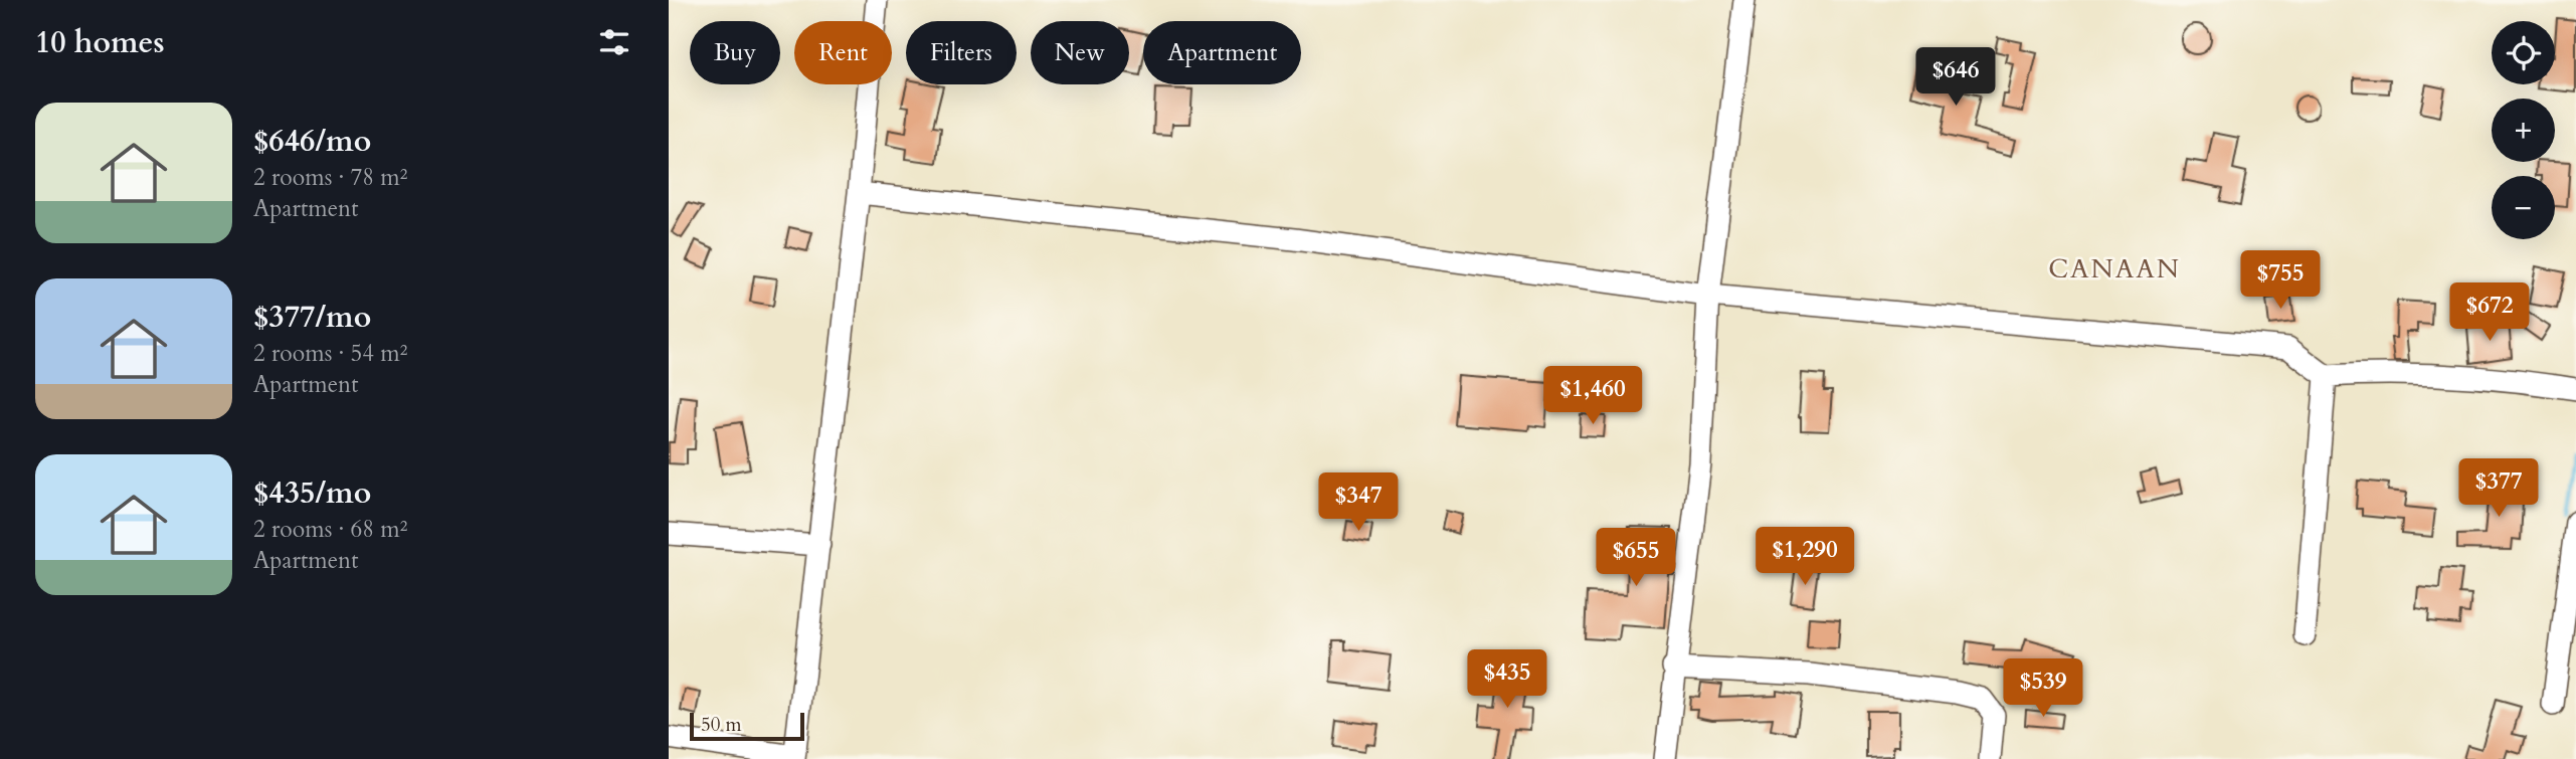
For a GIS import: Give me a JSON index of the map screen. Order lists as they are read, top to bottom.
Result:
{
  "districts": ["CANAAN"],
  "scale_bar": "50 m",
  "page": {
    "heading": "10 homes",
    "map_buttons": ["+", "−"],
    "chip": [
      "Buy",
      "Rent",
      "Filters",
      "New",
      "Apartment"
    ],
    "price": [
      "$646",
      "$755",
      "$672",
      "$1,460",
      "$377",
      "$347",
      "$1,290",
      "$655",
      "$435",
      "$539"
    ],
    "list": [
      {
        "name": "$646/mo",
        "note": "2 rooms · 78 m² · Apartment"
      },
      {
        "name": "$377/mo",
        "note": "2 rooms · 54 m² · Apartment"
      },
      {
        "name": "$435/mo",
        "note": "2 rooms · 68 m² · Apartment"
      }
    ],
    "scale": "50 m"
  }
}
